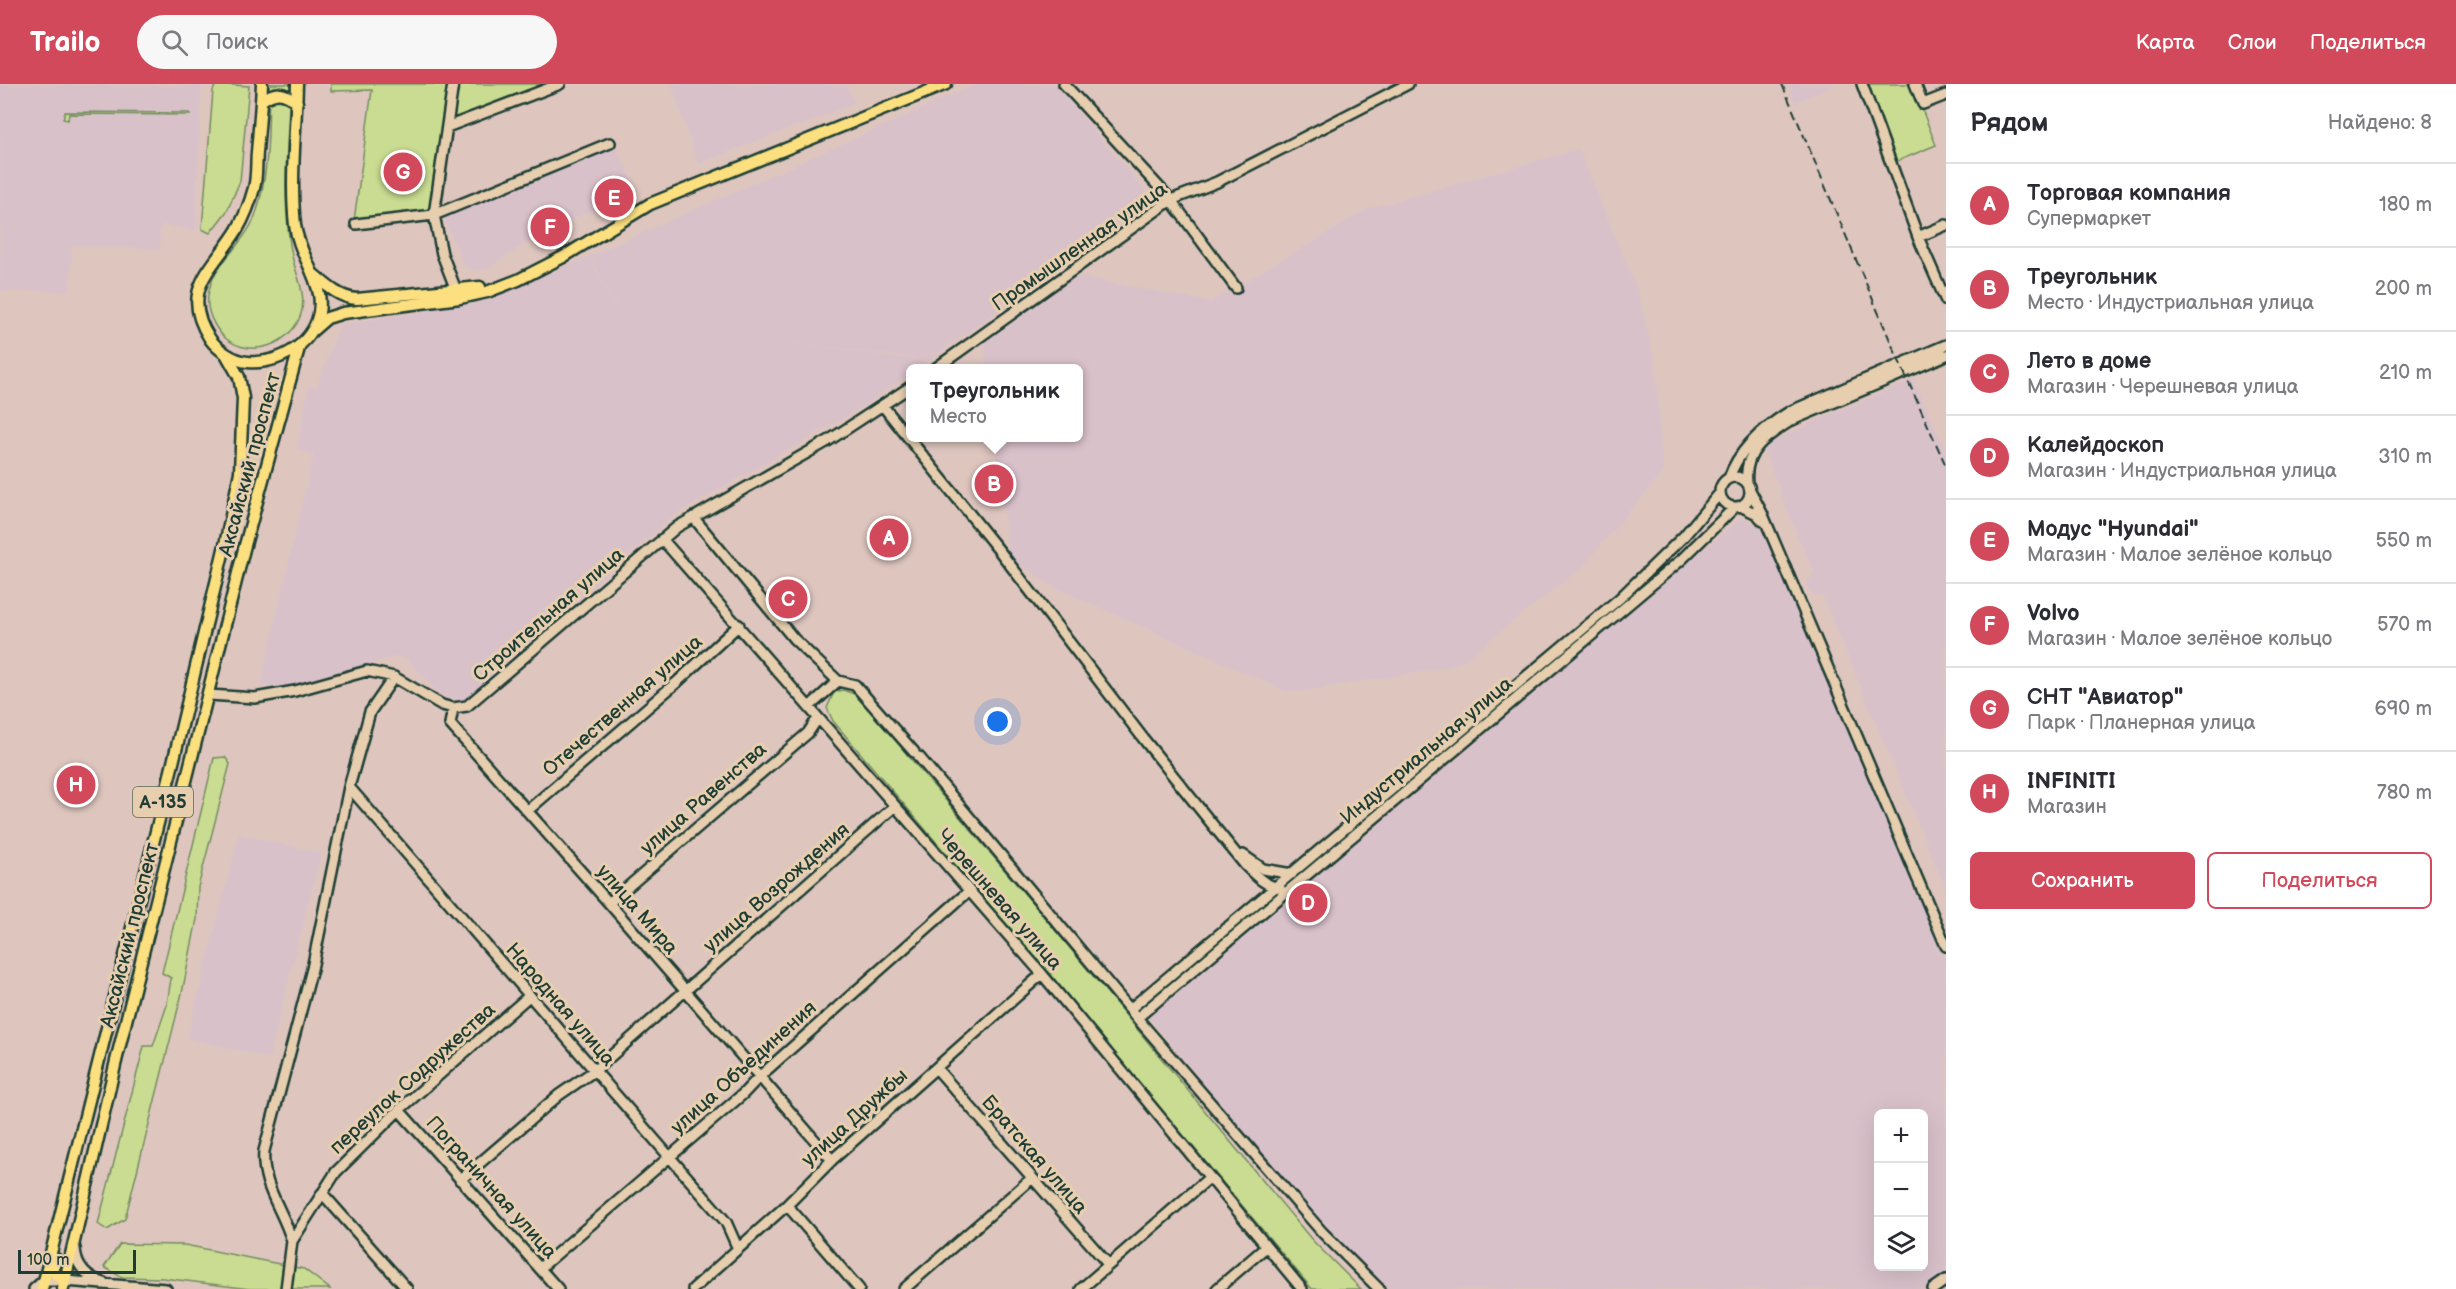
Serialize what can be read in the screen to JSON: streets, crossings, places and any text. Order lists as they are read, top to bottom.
{
  "streets": {
    "main road": ["Аксайский проспект", "А-135"],
    "street": [
      "Промышленная улица",
      "Строительная улица",
      "Отечественная улица",
      "Индустриальная улица",
      "улица Равенства",
      "улица Возрождения",
      "Черешневая улица",
      "улица Мира",
      "Народная улица",
      "улица Объединения",
      "переулок Содружества",
      "улица Дружбы",
      "Братская улица",
      "Пограничная улица"
    ]
  },
  "crossings": [
    ["Строительная улица", "Черешневая улица"],
    ["Строительная улица", "улица Мира"],
    ["Отечественная улица", "Черешневая улица"],
    ["Отечественная улица", "улица Мира"],
    ["улица Равенства", "Черешневая улица"],
    ["улица Равенства", "улица Мира"],
    ["улица Возрождения", "Черешневая улица"],
    ["улица Возрождения", "улица Мира"],
    ["улица Возрождения", "Народная улица"],
    ["улица Возрождения", "Пограничная улица"],
    ["Черешневая улица", "улица Объединения"],
    ["Черешневая улица", "улица Дружбы"],
    ["улица Мира", "улица Объединения"],
    ["улица Мира", "улица Дружбы"],
    ["Народная улица", "улица Объединения"],
    ["Народная улица", "переулок Содружества"],
    ["Народная улица", "улица Дружбы"],
    ["улица Объединения", "Пограничная улица"],
    ["переулок Содружества", "Пограничная улица"],
    ["улица Дружбы", "Братская улица"]
  ],
  "scale_bar": "100 m",
  "page": {
    "header": "Trailo",
    "search": "Поиск",
    "nav": ["Карта", "Слои", "Поделиться"],
    "heading": ["Рядом", "Найдено: 8"],
    "pins": [
      "G",
      "E",
      "F",
      "B",
      "A",
      "C",
      "H",
      "D"
    ],
    "list": [
      {
        "mark": "A",
        "name": "Торговая компания",
        "note": "Супермаркет",
        "value": "180 m"
      },
      {
        "mark": "B",
        "name": "Треугольник",
        "note": "Место · Индустриальная улица",
        "value": "200 m"
      },
      {
        "mark": "C",
        "name": "Лето в доме",
        "note": "Магазин · Черешневая улица",
        "value": "210 m"
      },
      {
        "mark": "D",
        "name": "Калейдоскоп",
        "note": "Магазин · Индустриальная улица",
        "value": "310 m"
      },
      {
        "mark": "E",
        "name": "Модус \"Hyundai\"",
        "note": "Магазин · Малое зелёное кольцо",
        "value": "550 m"
      },
      {
        "mark": "F",
        "name": "Volvo",
        "note": "Магазин · Малое зелёное кольцо",
        "value": "570 m"
      },
      {
        "mark": "G",
        "name": "СНТ \"Авиатор\"",
        "note": "Парк · Планерная улица",
        "value": "690 m"
      },
      {
        "mark": "H",
        "name": "INFINITI",
        "note": "Магазин",
        "value": "780 m"
      }
    ],
    "popup": ["Треугольник", "Место"],
    "buttons": ["Сохранить", "Поделиться"],
    "map_buttons": ["+", "−"],
    "scale": "100 m"
  }
}
